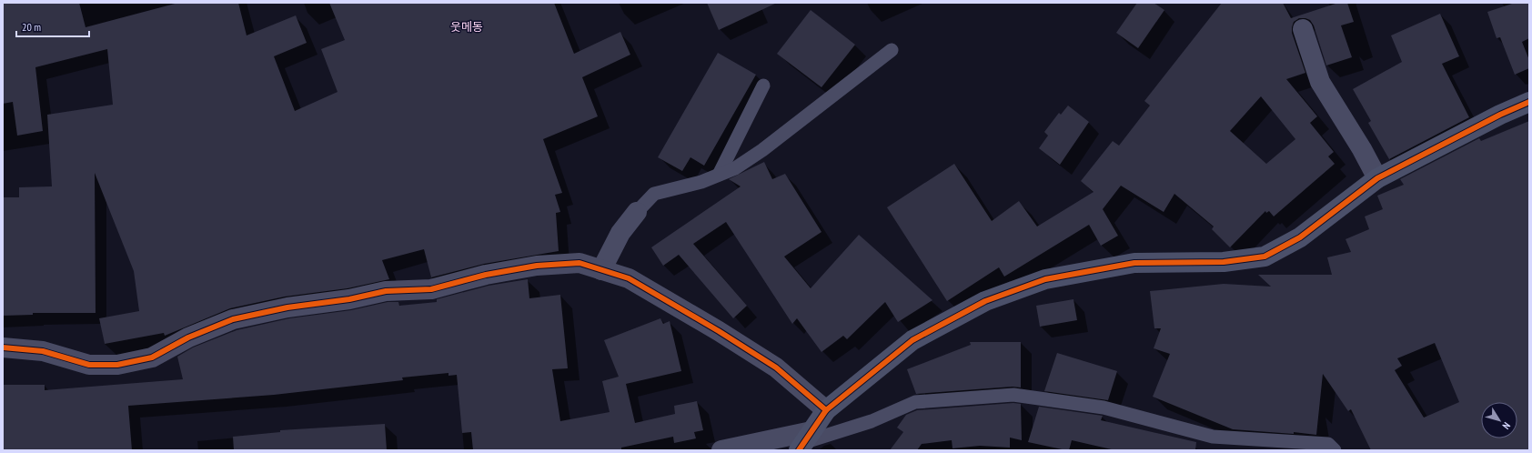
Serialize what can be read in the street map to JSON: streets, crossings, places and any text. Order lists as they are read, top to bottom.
{
  "districts": ["웃메동"],
  "scale_bar": "20 m",
  "north": "bottom right"
}
